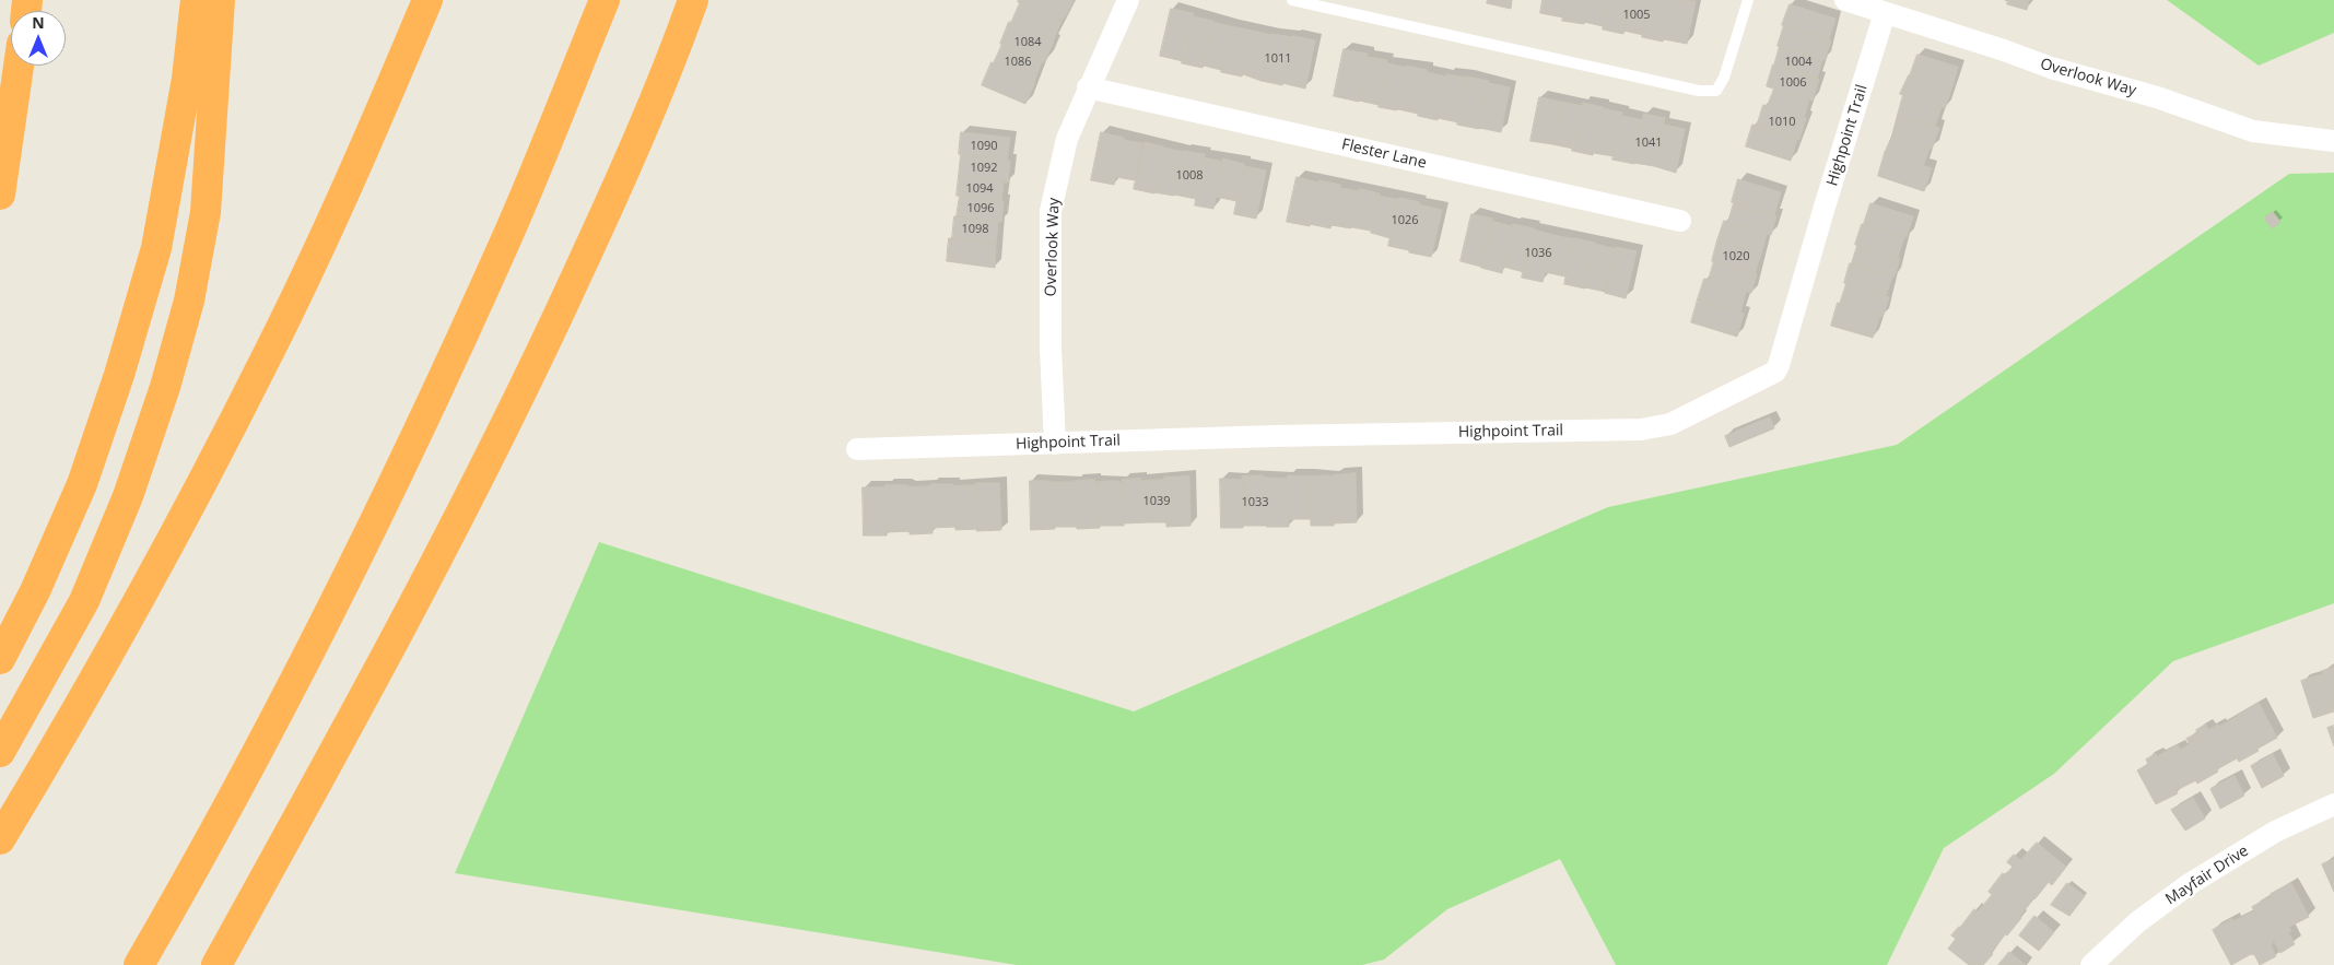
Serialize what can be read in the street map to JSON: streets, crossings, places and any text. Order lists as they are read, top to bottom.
{
  "streets": {
    "street": [
      "Overlook Way",
      "Highpoint Trail",
      "Flester Lane",
      "Mayfair Drive"
    ]
  },
  "crossings": [
    ["Overlook Way", "Highpoint Trail"],
    ["Overlook Way", "Flester Lane"]
  ],
  "house_numbers": [
    "1005",
    "1084",
    "1011",
    "1086",
    "1004",
    "1006",
    "1010",
    "1041",
    "1090",
    "1092",
    "1008",
    "1094",
    "1096",
    "1026",
    "1098",
    "1036",
    "1020",
    "1039",
    "1033"
  ],
  "north": "top"
}
